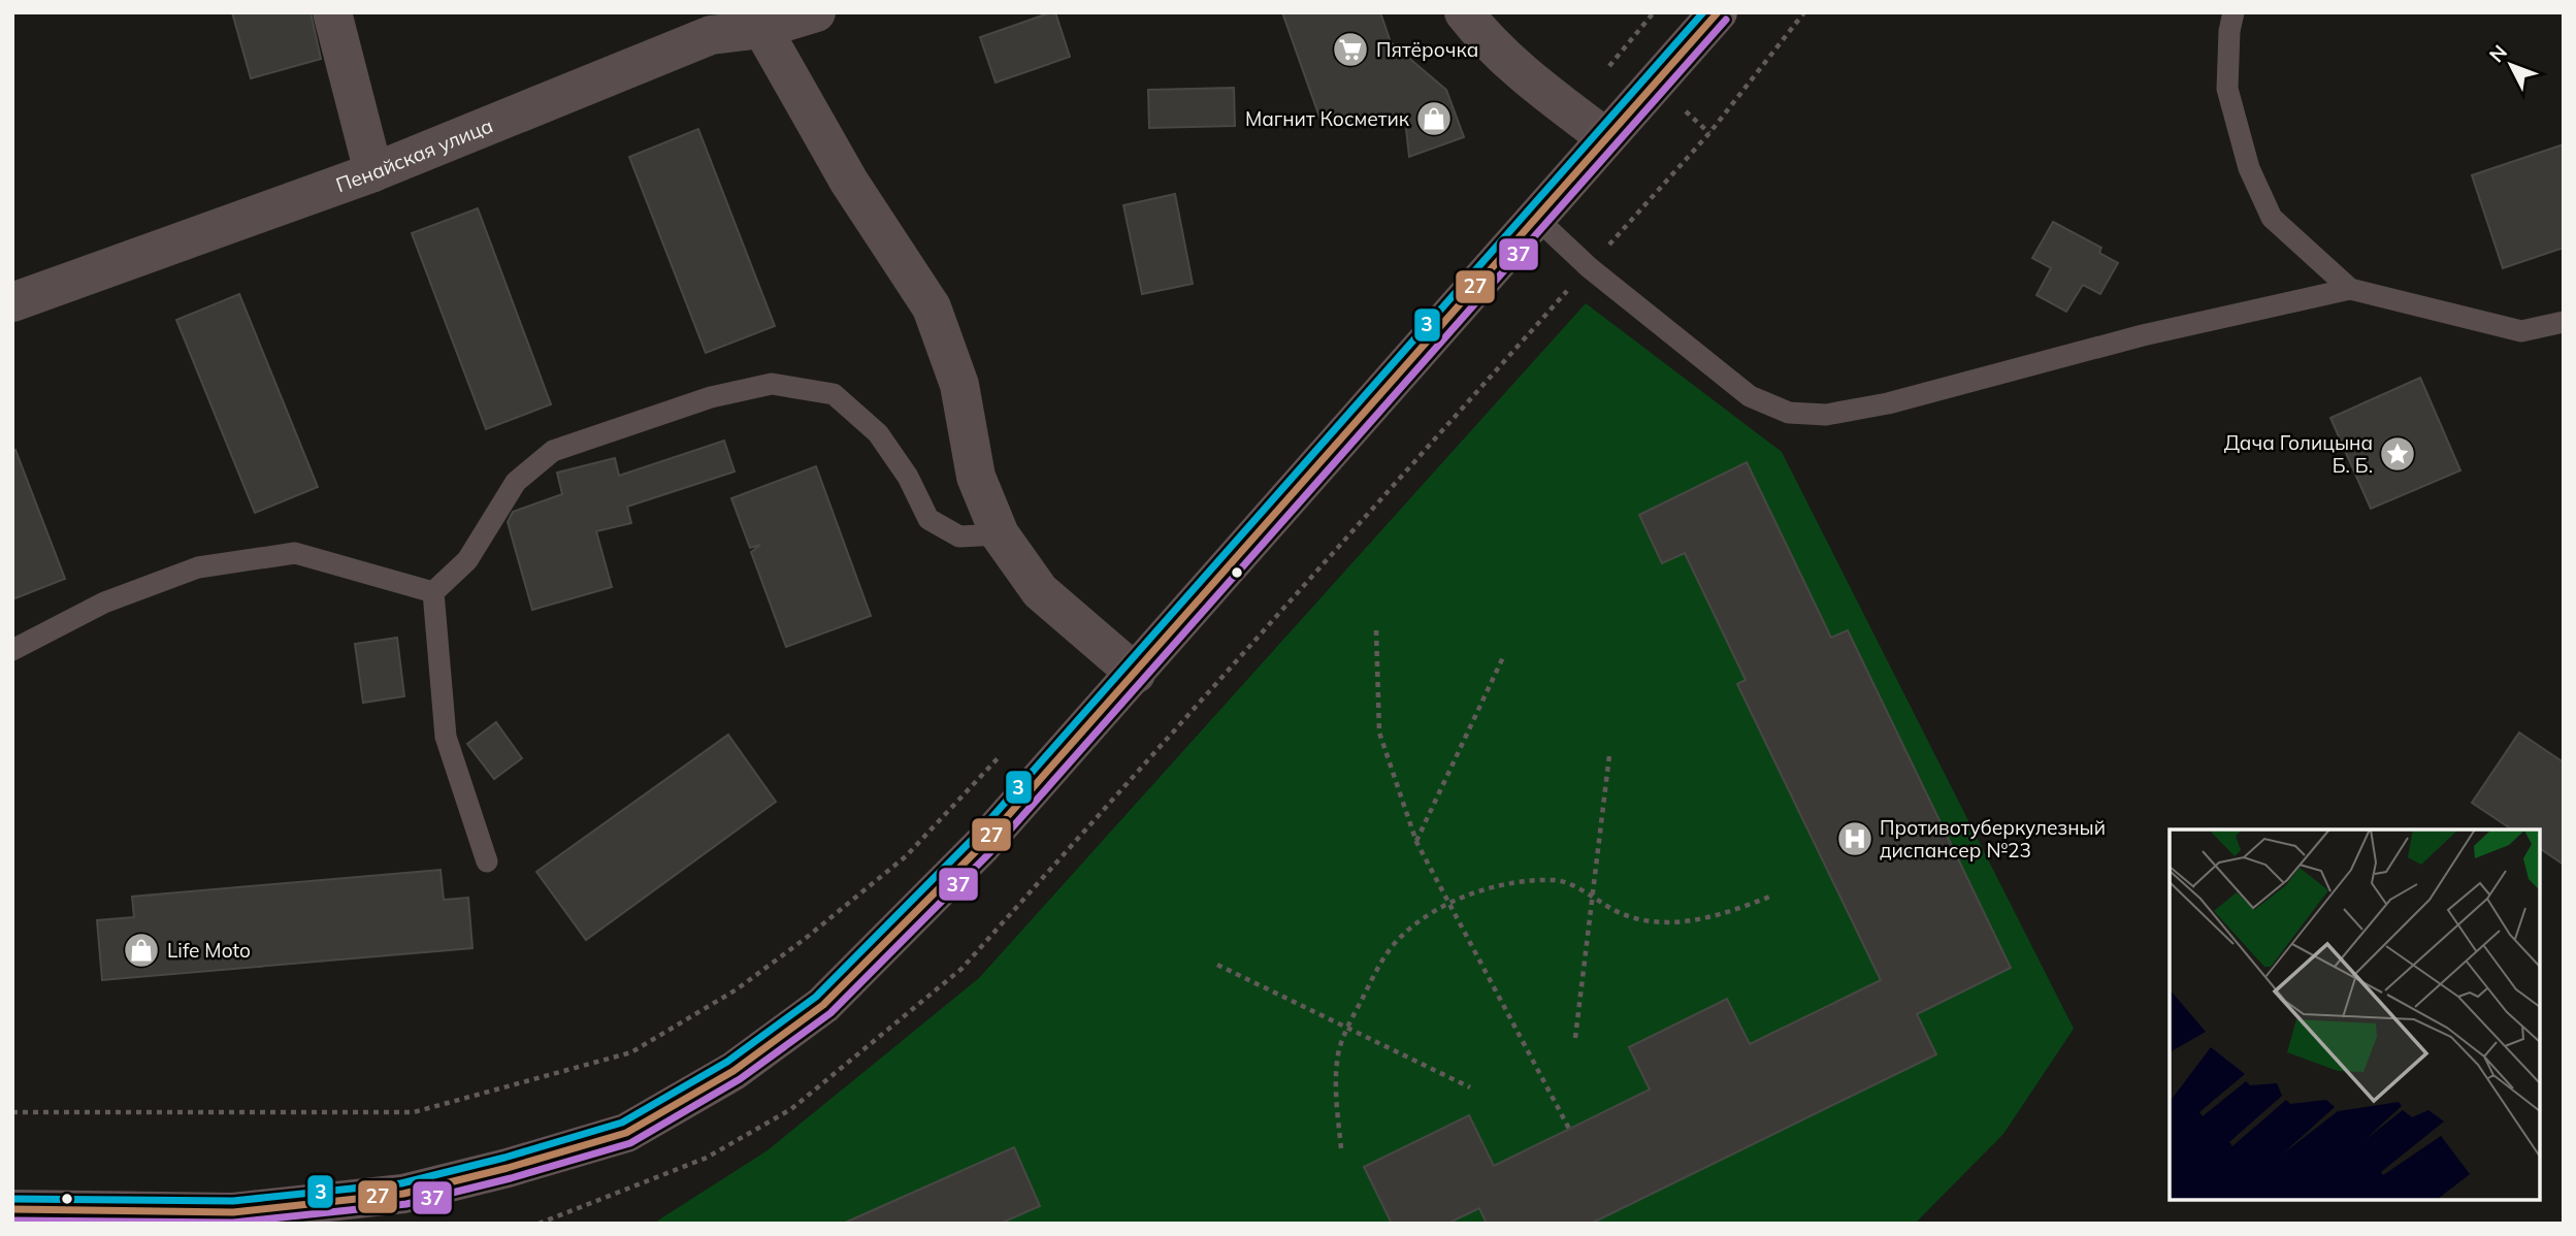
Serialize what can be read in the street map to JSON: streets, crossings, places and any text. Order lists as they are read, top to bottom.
{
  "streets": {
    "street": ["Пенайская улица"]
  },
  "places": {
    "supermarket": ["Пятёрочка"],
    "shop": ["Магнит Косметик", "Life Moto"],
    "place": ["Дача Голицына Б. Б."],
    "hospital": ["Противотуберкулезный диспансер №23"]
  },
  "lines": ["transit line 27", "transit line 3", "transit line 37"],
  "north": "top left"
}
